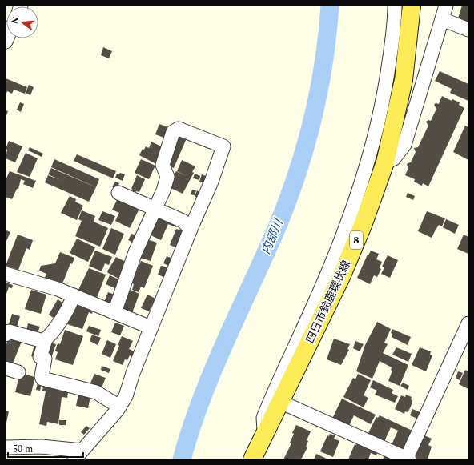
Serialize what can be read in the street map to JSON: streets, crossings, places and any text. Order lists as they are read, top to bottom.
{
  "streets": {
    "main road": ["8", "四日市鈴鹿環状線"]
  },
  "water": ["内部川"],
  "scale_bar": "50 m",
  "north": "left"
}
